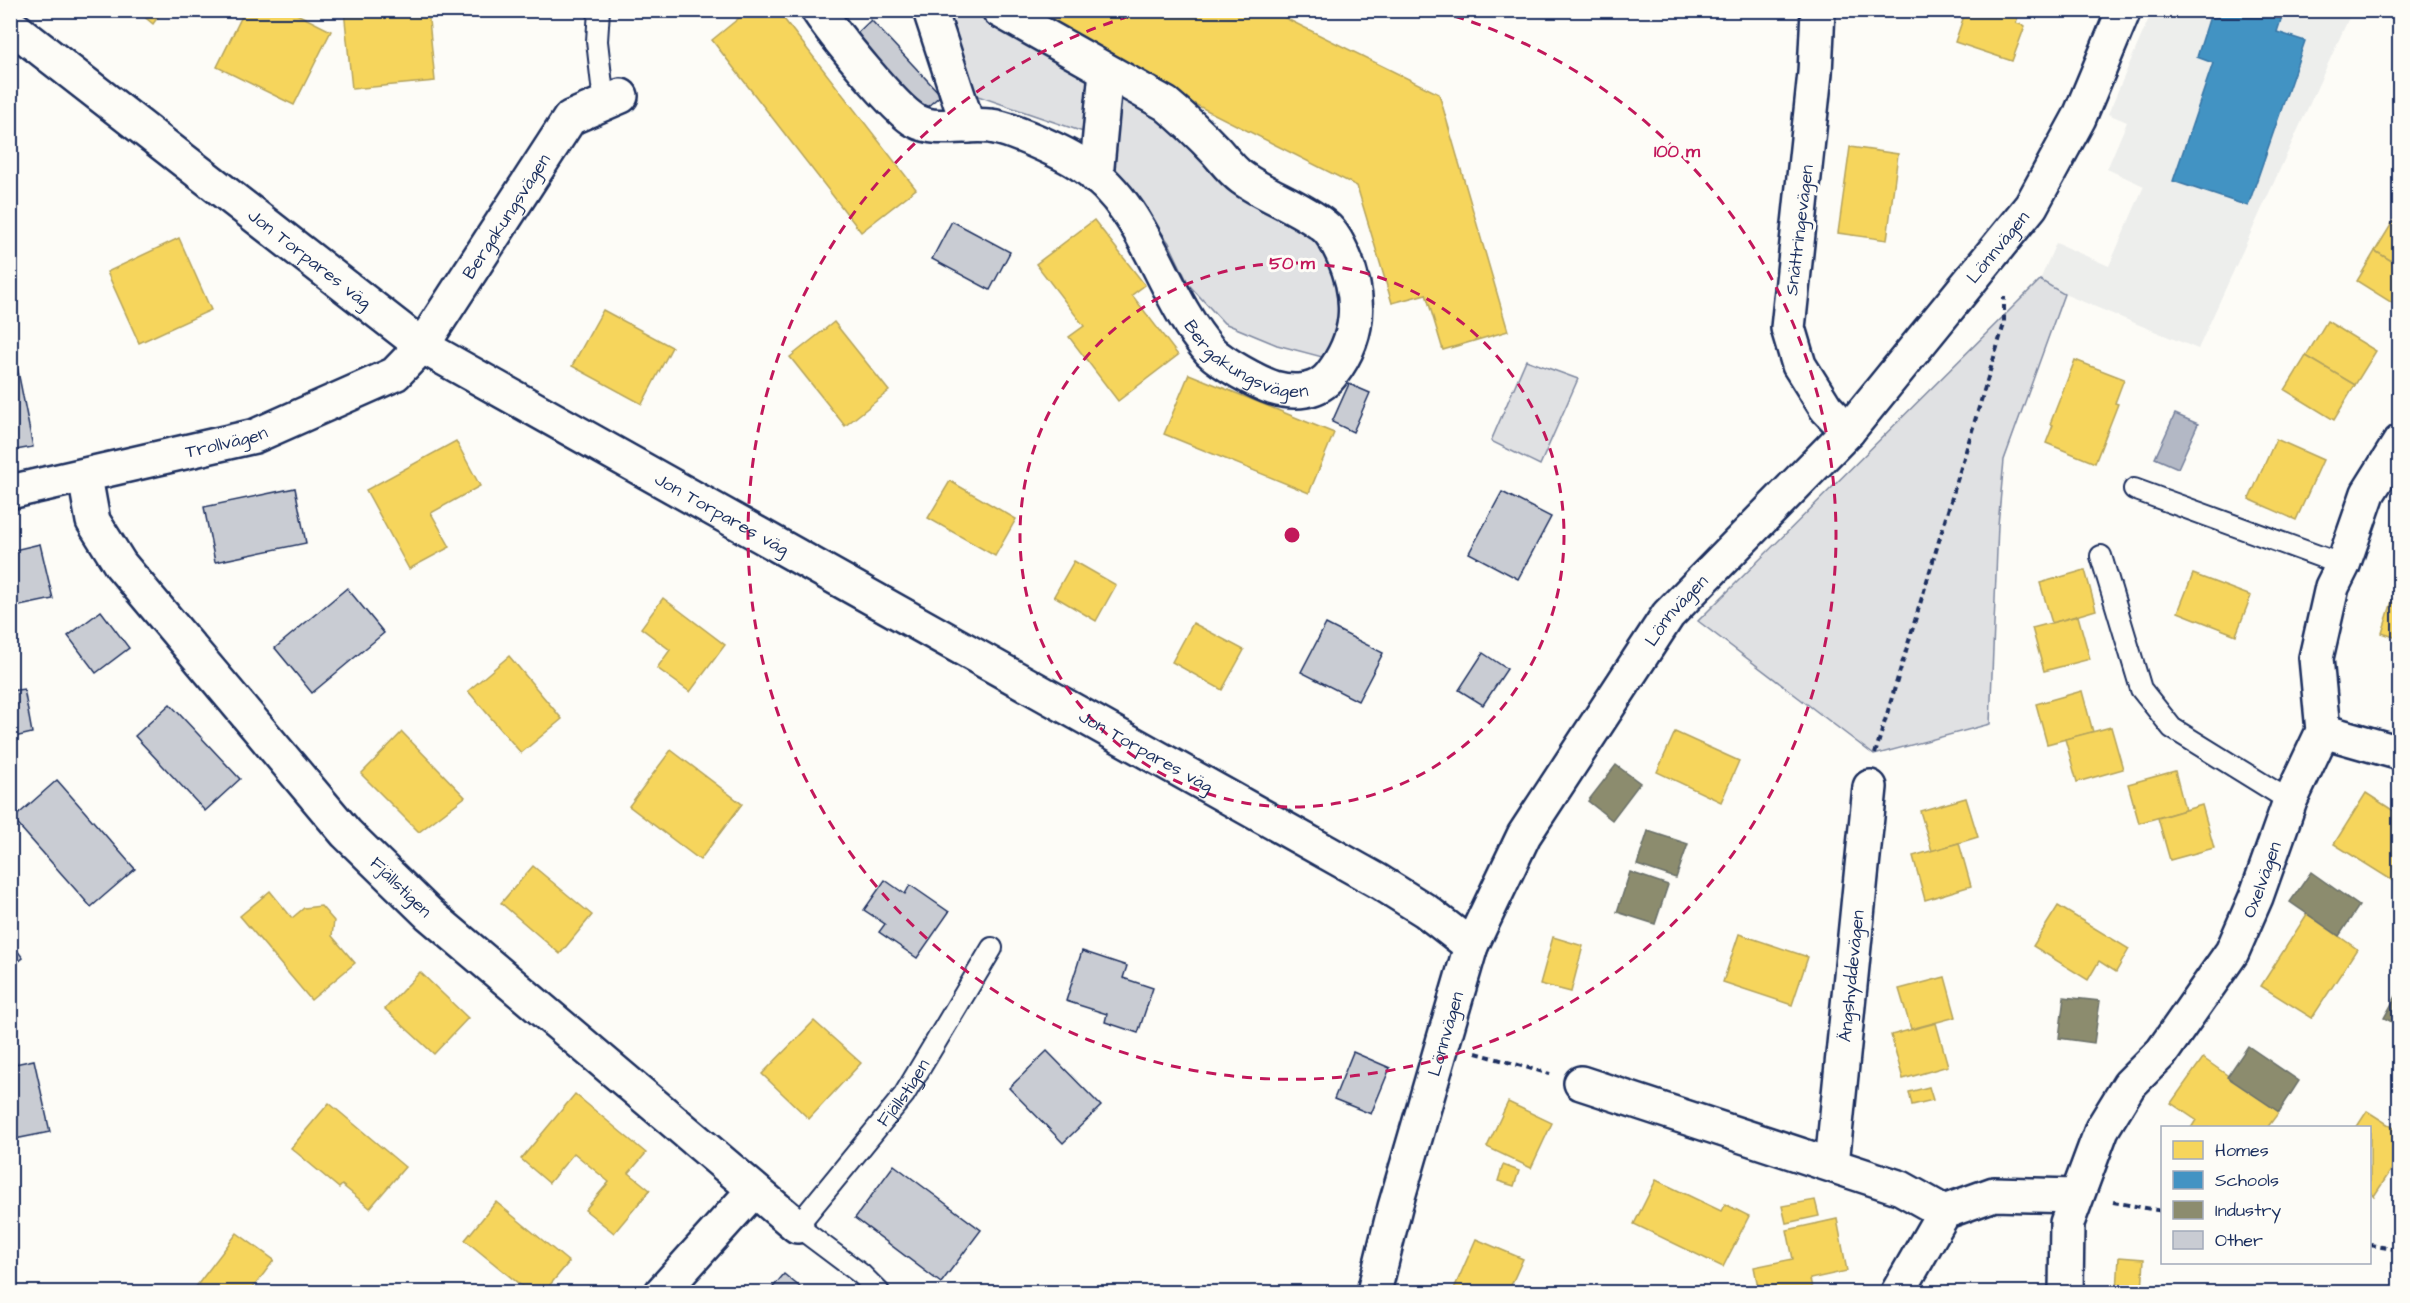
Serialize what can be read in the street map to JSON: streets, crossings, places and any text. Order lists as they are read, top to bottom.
{
  "streets": {
    "street": [
      "Bergakungsvägen",
      "Snättringevägen",
      "Lönnvägen",
      "Jon Torpares väg",
      "Trollvägen",
      "Oxelvägen",
      "Fjällstigen",
      "Ängshyddevägen"
    ]
  },
  "crossings": [
    ["Bergakungsvägen", "Jon Torpares väg"],
    ["Bergakungsvägen", "Trollvägen"],
    ["Snättringevägen", "Lönnvägen"],
    ["Lönnvägen", "Jon Torpares väg"],
    ["Jon Torpares väg", "Trollvägen"],
    ["Trollvägen", "Fjällstigen"]
  ],
  "legend": [
    "Homes",
    "Schools",
    "Industry",
    "Other"
  ],
  "rings": ["100 m", "50 m"]
}
